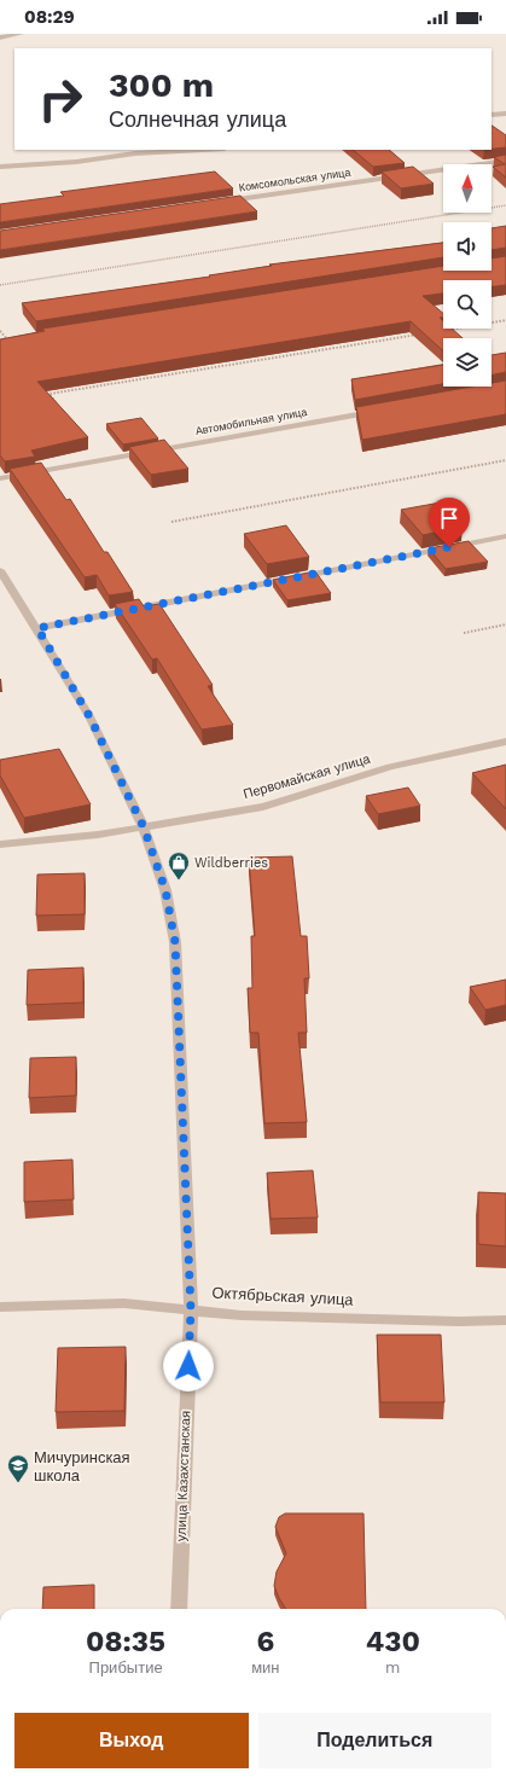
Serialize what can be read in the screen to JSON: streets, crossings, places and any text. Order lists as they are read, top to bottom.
{
  "streets": {
    "street": [
      "Комсомольская улица",
      "Автомобильная улица",
      "Первомайская улица",
      "Октябрьская улица",
      "улица Казахстанская"
    ]
  },
  "crossings": [
    ["Первомайская улица", "улица Казахстанская"],
    ["Октябрьская улица", "улица Казахстанская"]
  ],
  "places": {
    "shop": ["Wildberries"],
    "school or university": ["Мичуринская школа"]
  },
  "north": "top",
  "page": {
    "status": "08:29",
    "turn": ["300 m", "Солнечная улица"],
    "eta": [
      "08:35",
      "Прибытие",
      "6",
      "мин",
      "430",
      "m"
    ],
    "buttons": ["Выход", "Поделиться"]
  }
}
